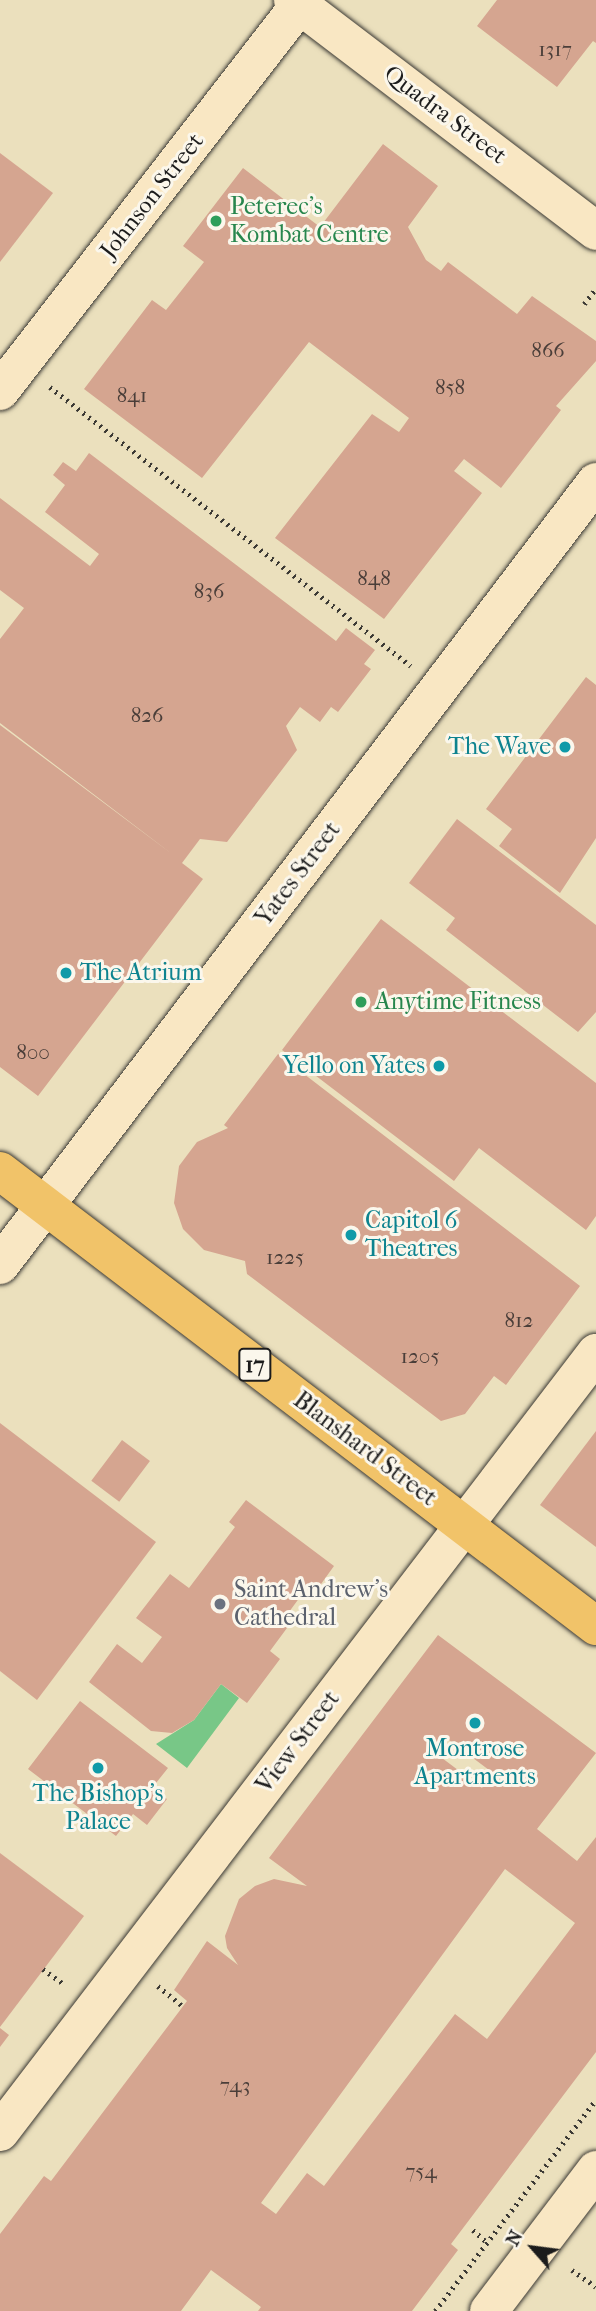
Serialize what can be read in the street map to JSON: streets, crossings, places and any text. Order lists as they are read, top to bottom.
{
  "streets": {
    "main road": [
      "Quadra Street",
      "Johnson Street",
      "Yates Street",
      "17",
      "Blanshard Street",
      "View Street"
    ]
  },
  "crossings": [
    ["Quadra Street", "Johnson Street"],
    ["Yates Street", "Blanshard Street"],
    ["Blanshard Street", "View Street"]
  ],
  "places": [
    "Peterec's Kombat Centre",
    "The Wave",
    "The Atrium",
    "Anytime Fitness",
    "Yello on Yates",
    "Capitol 6 Theatres",
    "Saint Andrew's Cathedral",
    "Montrose Apartments",
    "The Bishop's Palace"
  ],
  "house_numbers": [
    "1317",
    "866",
    "858",
    "841",
    "848",
    "836",
    "826",
    "800",
    "1225",
    "812",
    "1205",
    "743",
    "754"
  ],
  "north": "top left"
}
